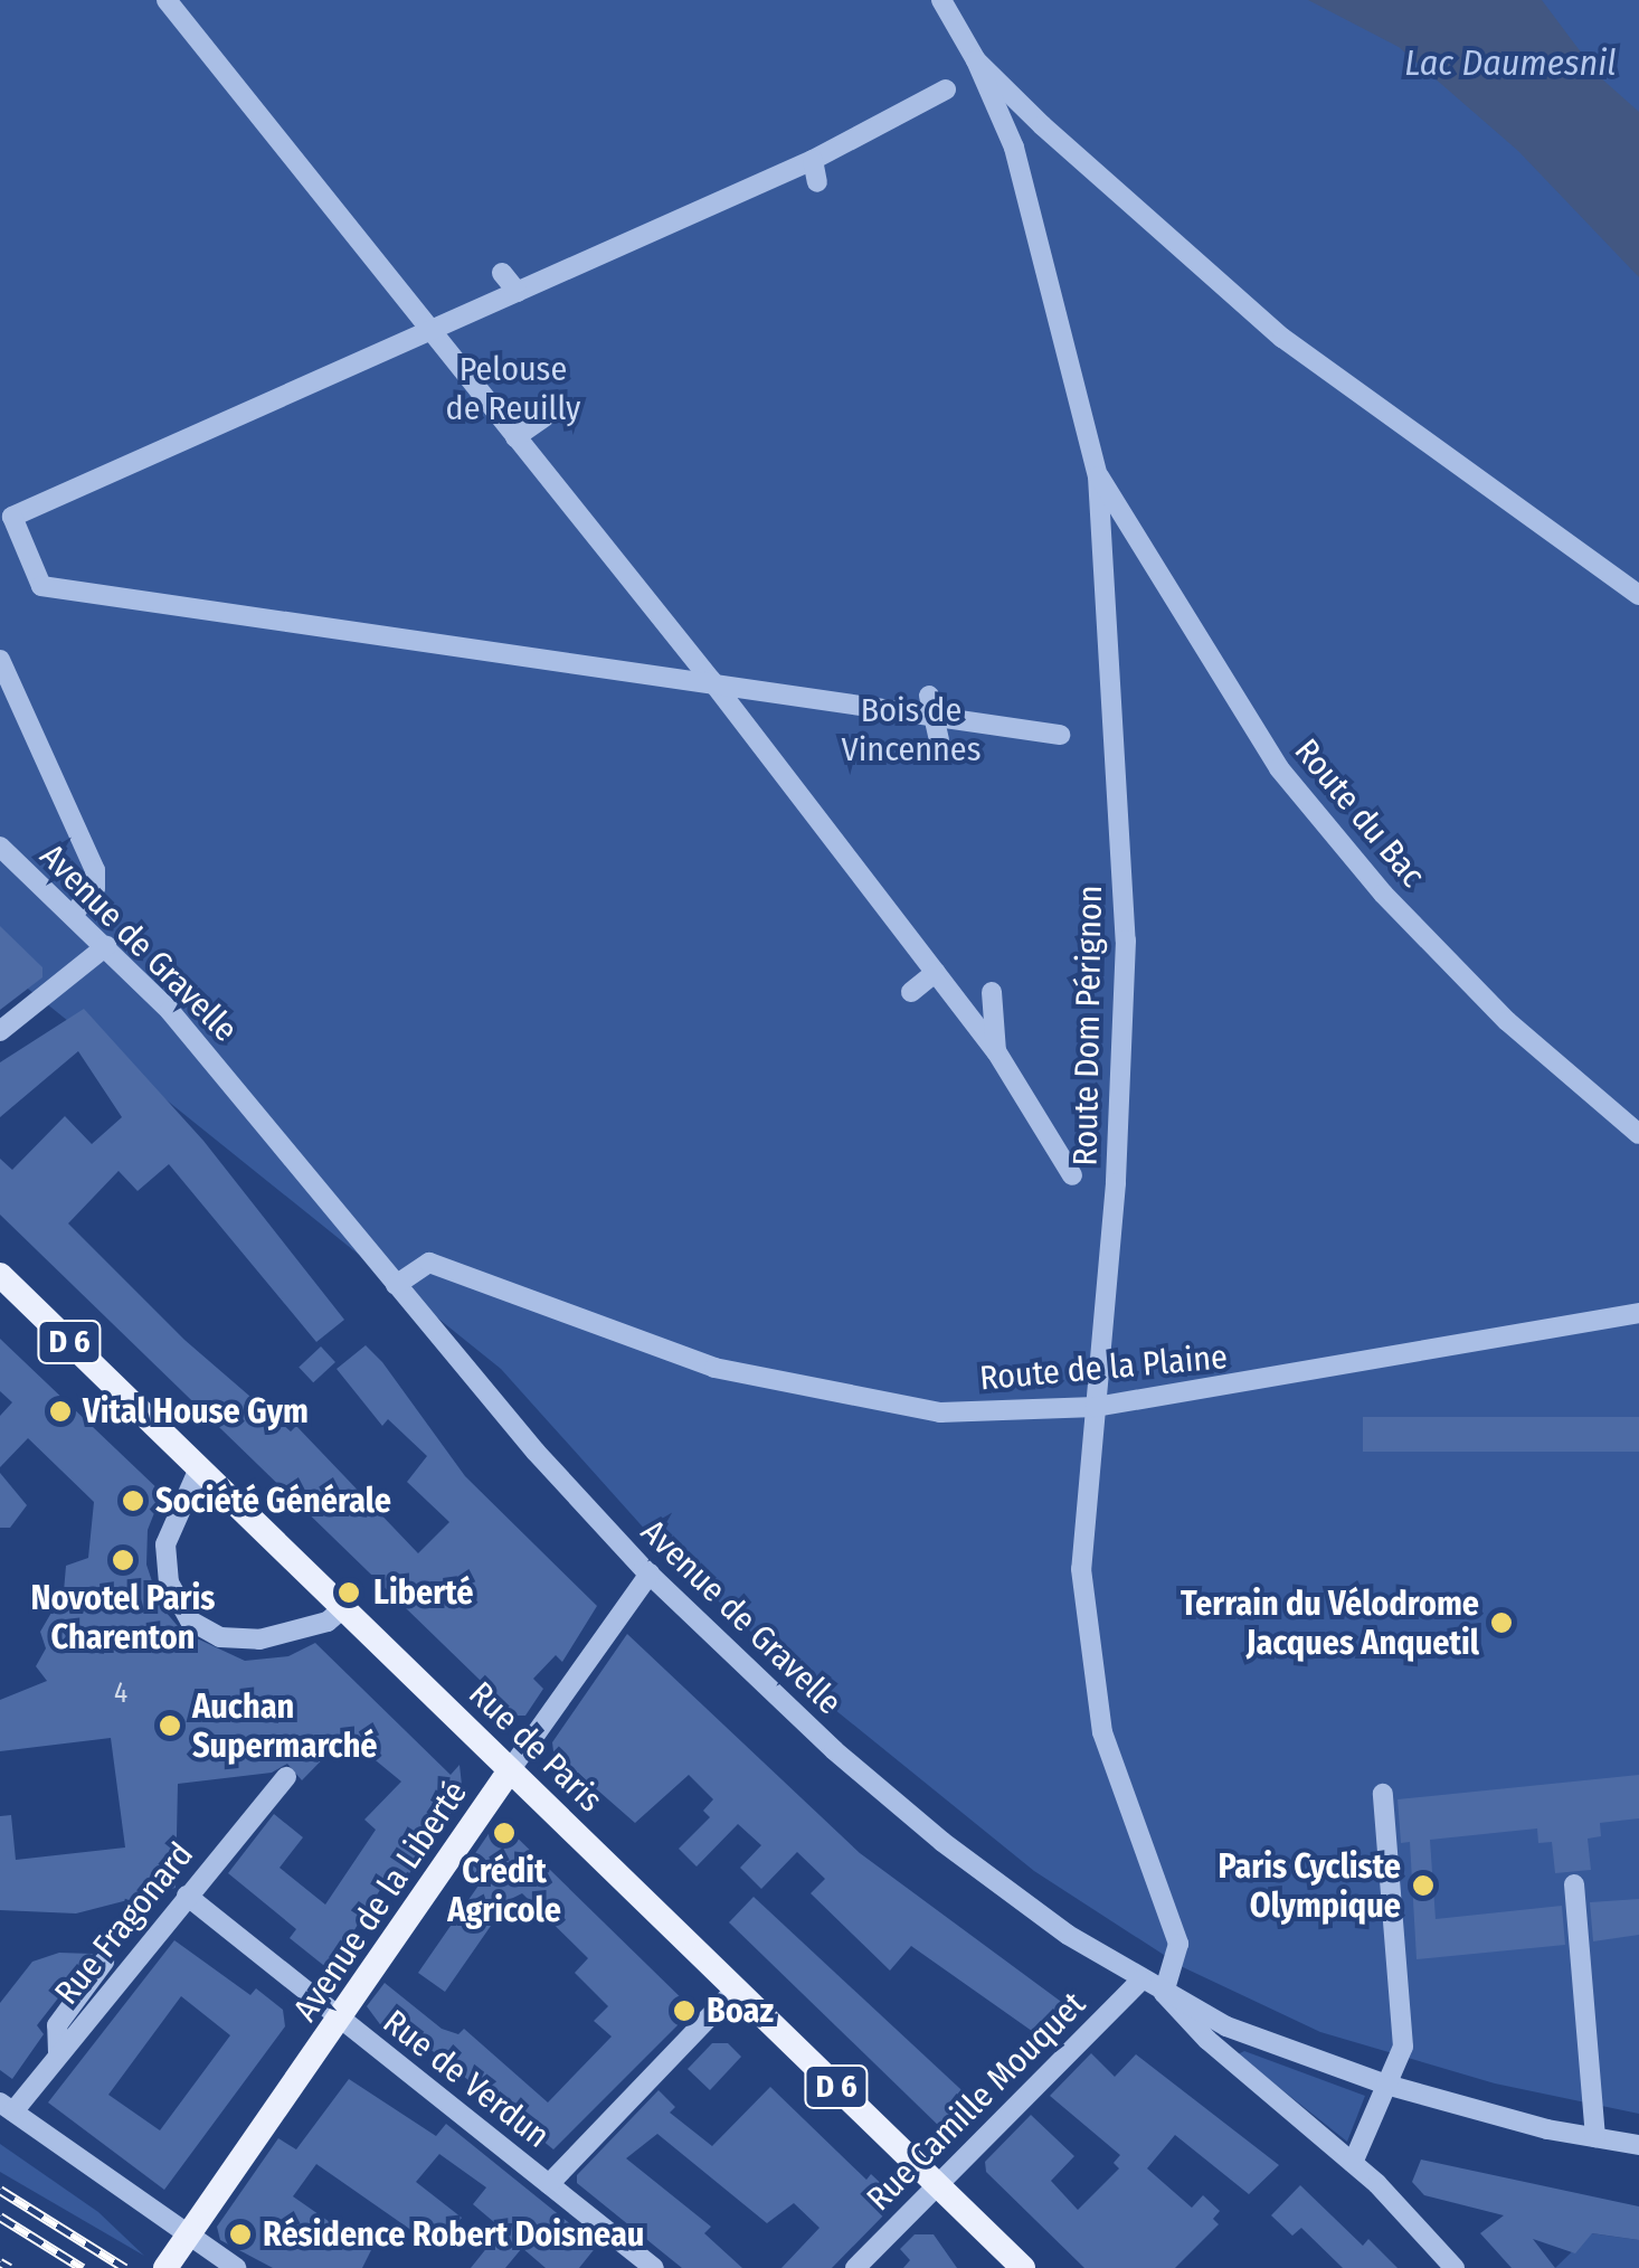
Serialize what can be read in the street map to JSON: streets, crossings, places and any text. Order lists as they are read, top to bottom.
{
  "streets": {
    "main road": ["D 6", "Rue de Paris", "Avenue de la Liberté"],
    "street": [
      "Route du Bac",
      "Avenue de Gravelle",
      "Route Dom Pérignon",
      "Route de la Plaine",
      "Rue Fragonard",
      "Rue de Verdun",
      "Rue Camille Mouquet"
    ]
  },
  "crossings": [
    ["Route du Bac", "Route Dom Pérignon"],
    ["Avenue de Gravelle", "Route Dom Pérignon"],
    ["Avenue de Gravelle", "Route de la Plaine"],
    ["Avenue de Gravelle", "Avenue de la Liberté"],
    ["Avenue de Gravelle", "Rue Camille Mouquet"],
    ["Route Dom Pérignon", "Route de la Plaine"],
    ["Rue de Paris", "Avenue de la Liberté"],
    ["Rue de Paris", "Rue Camille Mouquet"],
    ["Avenue de la Liberté", "Rue de Verdun"],
    ["Rue Fragonard", "Rue de Verdun"]
  ],
  "water": ["Lac Daumesnil"],
  "parks": ["Pelouse de Reuilly", "Bois de Vincennes"],
  "places": [
    "Vital House Gym",
    "Société Générale",
    "Novotel Paris Charenton",
    "Liberté",
    "Terrain du Vélodrome Jacques Anquetil",
    "Auchan Supermarché",
    "Crédit Agricole",
    "Paris Cycliste Olympique",
    "Boaz",
    "Résidence Robert Doisneau"
  ],
  "house_numbers": ["4"]
}
